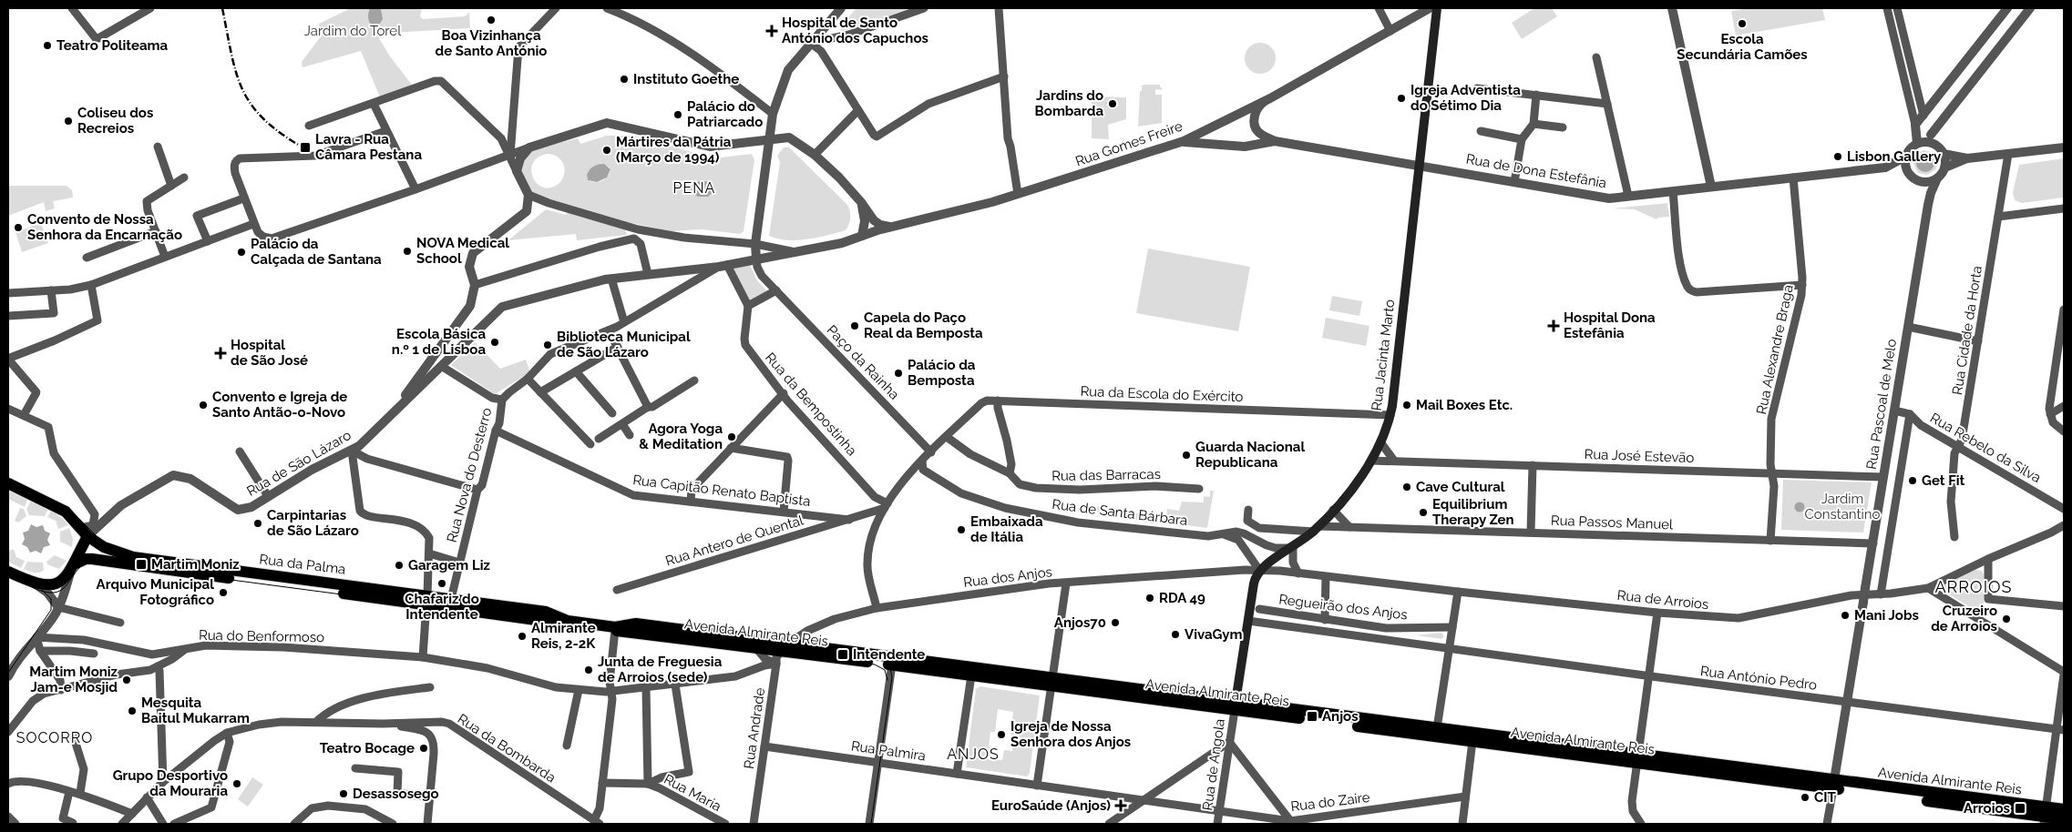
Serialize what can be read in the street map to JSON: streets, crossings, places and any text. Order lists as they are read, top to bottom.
{
  "streets": {
    "main road": ["Rua Jacinta Marto", "Rua da Palma", "Avenida Almirante Reis"],
    "street": [
      "Rua Gomes Freire",
      "Rua de Dona Estefânia",
      "Rua Cidade da Horta",
      "Rua Alexandre Braga",
      "Paço da Rainha",
      "Rua da Escola do Exército",
      "Rua da Bempostinha",
      "Rua Pascoal de Melo",
      "Rua Rebelo da Silva",
      "Rua José Estevão",
      "Rua de São Lázaro",
      "Rua Nova do Desterro",
      "Rua das Barracas",
      "Rua Capitão Renato Baptista",
      "Rua de Santa Bárbara",
      "Rua Passos Manuel",
      "Rua Antero de Quental",
      "Rua dos Anjos",
      "Rua de Arroios",
      "Regueirão dos Anjos",
      "Rua do Benformoso",
      "Rua António Pedro",
      "Rua Andrade",
      "Rua da Bombarda",
      "Rua Palmira",
      "Rua de Angola",
      "Rua Maria",
      "Rua do Zaire"
    ]
  },
  "crossings": [
    ["Rua Gomes Freire", "Rua de Dona Estefânia"],
    ["Rua Gomes Freire", "Paço da Rainha"],
    ["Rua Gomes Freire", "Rua de São Lázaro"],
    ["Rua de Dona Estefânia", "Rua Alexandre Braga"],
    ["Rua de Dona Estefânia", "Rua Jacinta Marto"],
    ["Rua de Dona Estefânia", "Rua Pascoal de Melo"],
    ["Rua Cidade da Horta", "Rua Rebelo da Silva"],
    ["Rua Alexandre Braga", "Rua José Estevão"],
    ["Rua Alexandre Braga", "Rua Passos Manuel"],
    ["Rua Jacinta Marto", "Rua da Escola do Exército"],
    ["Rua Jacinta Marto", "Rua José Estevão"],
    ["Rua Jacinta Marto", "Rua de Santa Bárbara"],
    ["Rua Jacinta Marto", "Rua Passos Manuel"],
    ["Rua Jacinta Marto", "Rua dos Anjos"],
    ["Rua da Escola do Exército", "Rua das Barracas"],
    ["Rua da Bempostinha", "Rua Antero de Quental"],
    ["Rua Pascoal de Melo", "Rua Rebelo da Silva"],
    ["Rua Pascoal de Melo", "Rua José Estevão"],
    ["Rua Pascoal de Melo", "Rua Passos Manuel"],
    ["Rua Pascoal de Melo", "Avenida Almirante Reis"],
    ["Rua Pascoal de Melo", "Rua António Pedro"],
    ["Rua de São Lázaro", "Rua Nova do Desterro"],
    ["Rua de São Lázaro", "Rua da Palma"],
    ["Rua Nova do Desterro", "Rua Capitão Renato Baptista"],
    ["Rua Nova do Desterro", "Rua da Palma"],
    ["Rua Nova do Desterro", "Avenida Almirante Reis"],
    ["Rua Capitão Renato Baptista", "Rua Antero de Quental"],
    ["Rua da Palma", "Avenida Almirante Reis"],
    ["Rua dos Anjos", "Rua de Arroios"],
    ["Rua dos Anjos", "Avenida Almirante Reis"],
    ["Avenida Almirante Reis", "Rua de Angola"],
    ["Rua Andrade", "Rua Palmira"],
    ["Rua Palmira", "Rua do Zaire"],
    ["Rua de Angola", "Rua do Zaire"]
  ],
  "districts": [
    "PENA",
    "ARROIOS",
    "SOCORRO",
    "ANJOS"
  ],
  "parks": ["Jardim do Torel", "Jardim Constantino"],
  "places": {
    "other": [
      "Boa Vizinhança de Santo António",
      "Escola Secundária Camões",
      "Teatro Politeama",
      "Instituto Goethe",
      "Igreja Adventista do Sétimo Dia",
      "Jardins do Bombarda",
      "Palácio do Patriarcado",
      "Coliseu dos Recreios",
      "Mártires da Pátria (Março de 1994)",
      "Lisbon Gallery",
      "Convento de Nossa Senhora da Encarnação",
      "NOVA Medical School",
      "Palácio da Calçada de Santana",
      "Capela do Paço Real da Bemposta",
      "Escola Básica n.º 1 de Lisboa",
      "Biblioteca Municipal de São Lázaro",
      "Palácio da Bemposta",
      "Convento e Igreja de Santo Antão-o-Novo",
      "Mail Boxes Etc.",
      "Agora Yoga & Meditation",
      "Guarda Nacional Republicana",
      "Get Fit",
      "Cave Cultural",
      "Equilibrium Therapy Zen",
      "Carpintarias de São Lázaro",
      "Embaixada de Itália",
      "Garagem Liz",
      "Chafariz do Intendente",
      "Arquivo Municipal Fotográfico",
      "RDA 49",
      "Mani Jobs",
      "Cruzeiro de Arroios",
      "Anjos70",
      "VivaGym",
      "Almirante Reis, 2-2K",
      "Junta de Freguesia de Arroios (sede)",
      "Martim Moniz Jam-e Mosjid",
      "Mesquita Baitul Mukarram",
      "Igreja de Nossa Senhora dos Anjos",
      "Teatro Bocage",
      "Grupo Desportivo da Mouraria",
      "Desassosego",
      "CIT"
    ],
    "health": [
      "Hospital de Santo António dos Capuchos",
      "Hospital Dona Estefânia",
      "Hospital de São José",
      "EuroSaúde (Anjos)"
    ],
    "transit": [
      "Lavra - Rua Câmara Pestana",
      "Martim Moniz",
      "Intendente",
      "Anjos",
      "Arroios"
    ]
  }
}
